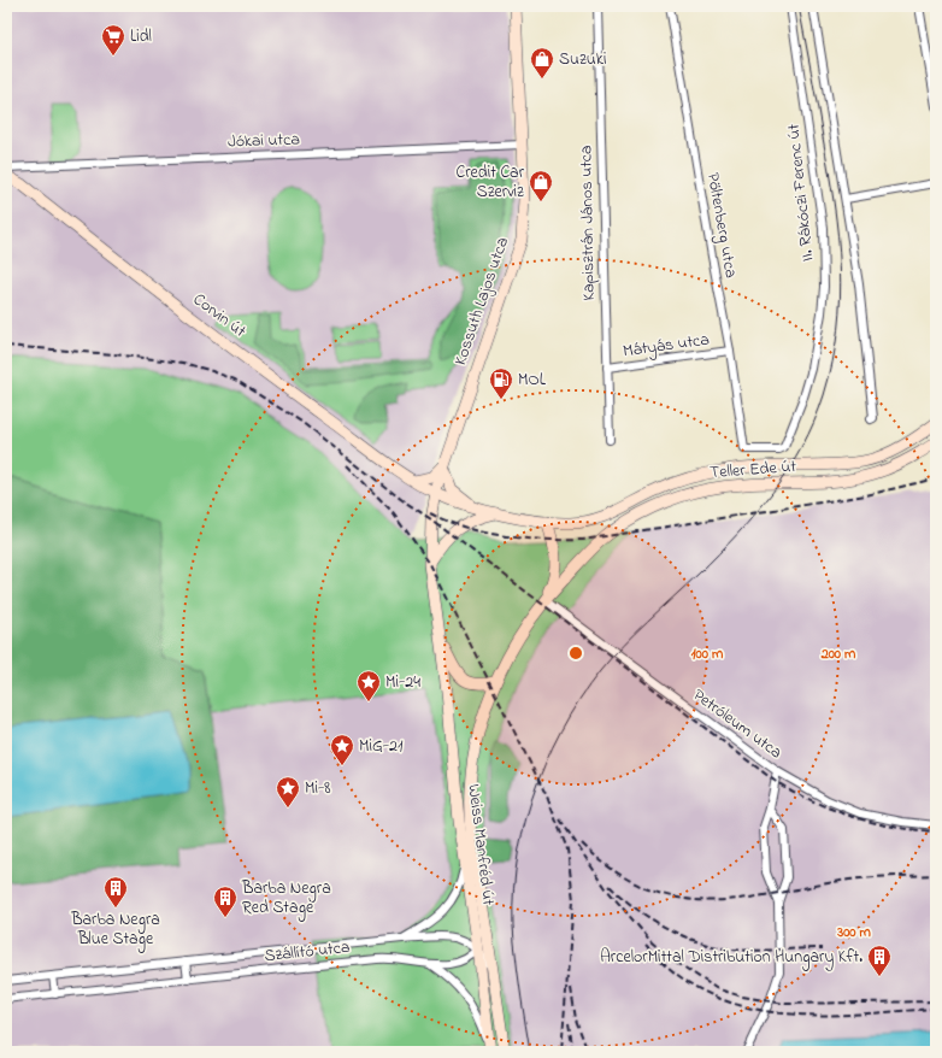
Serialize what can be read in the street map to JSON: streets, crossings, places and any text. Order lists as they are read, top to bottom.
{
  "streets": {
    "main road": [
      "Kossuth Lajos utca",
      "Corvin út",
      "Teller Ede út",
      "Weiss Manfréd út"
    ],
    "street": [
      "Jókai utca",
      "II. Rákóczi Ferenc út",
      "Kapisztrán János utca",
      "Pöltenberg utca",
      "Mátyás utca",
      "Petróleum utca",
      "Szállító utca"
    ]
  },
  "crossings": [
    ["Jókai utca", "Kossuth Lajos utca"],
    ["II. Rákóczi Ferenc út", "Pöltenberg utca"],
    ["Kapisztrán János utca", "Mátyás utca"],
    ["Pöltenberg utca", "Mátyás utca"],
    ["Kossuth Lajos utca", "Corvin út"],
    ["Kossuth Lajos utca", "Weiss Manfréd út"],
    ["Teller Ede út", "Petróleum utca"],
    ["Teller Ede út", "Weiss Manfréd út"],
    ["Petróleum utca", "Weiss Manfréd út"],
    ["Weiss Manfréd út", "Szállító utca"]
  ],
  "places": {
    "supermarket": ["Lidl"],
    "shop": ["Suzuki", "Credit Car Szerviz"],
    "fuel station": ["MOL"],
    "place": ["Mi-24", "MiG-21", "Mi-8"],
    "building": ["Barba Negra Blue Stage", "Barba Negra Red Stage", "ArcelorMittal Distribution Hungary Kft."]
  },
  "rings": ["100 m", "200 m", "300 m"]
}
